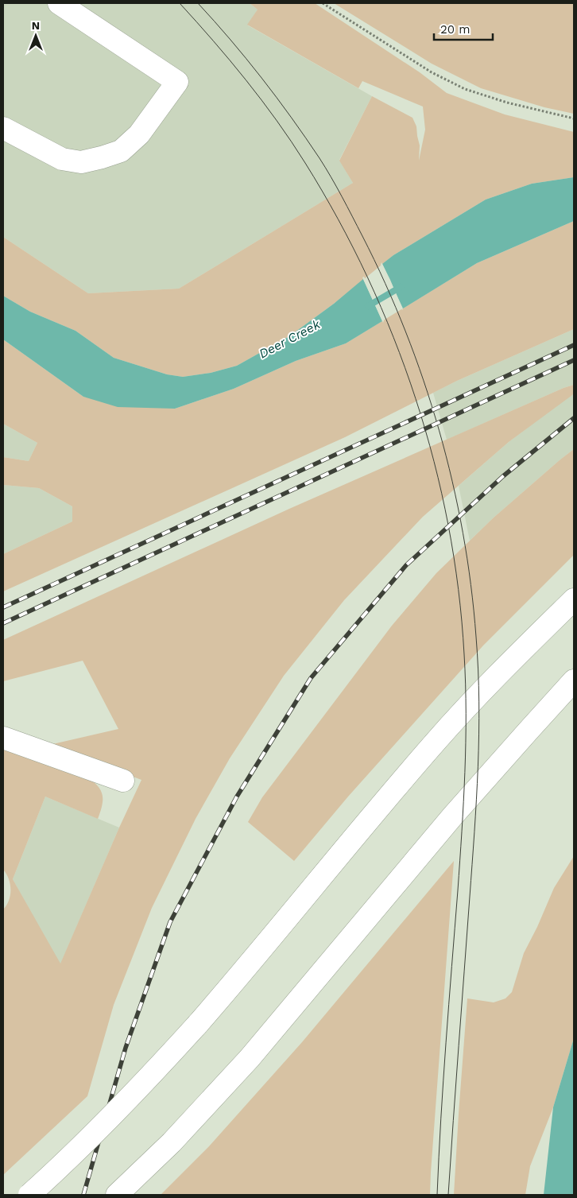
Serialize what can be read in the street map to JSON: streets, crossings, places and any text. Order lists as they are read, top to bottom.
{
  "water": ["Deer Creek"],
  "scale_bar": "20 m",
  "north": "top"
}
